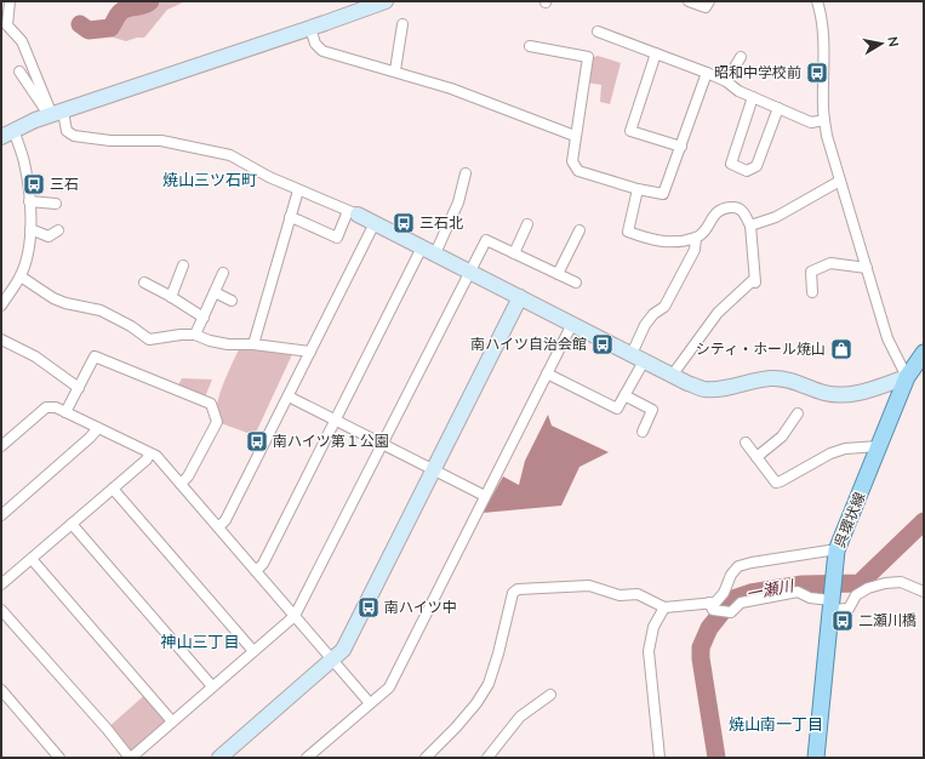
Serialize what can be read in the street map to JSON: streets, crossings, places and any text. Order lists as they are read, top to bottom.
{
  "streets": {
    "main road": ["呉環状線"]
  },
  "districts": ["焼山三ツ石町", "神山三丁目", "焼山南一丁目"],
  "water": ["一瀬川"],
  "places": {
    "bus stop": [
      "昭和中学校前",
      "三石",
      "三石北",
      "南ハイツ自治会館",
      "南ハイツ第１公園",
      "南ハイツ中",
      "二瀬川橋"
    ],
    "shop": ["シティ・ホール焼山"]
  },
  "north": "right"
}
